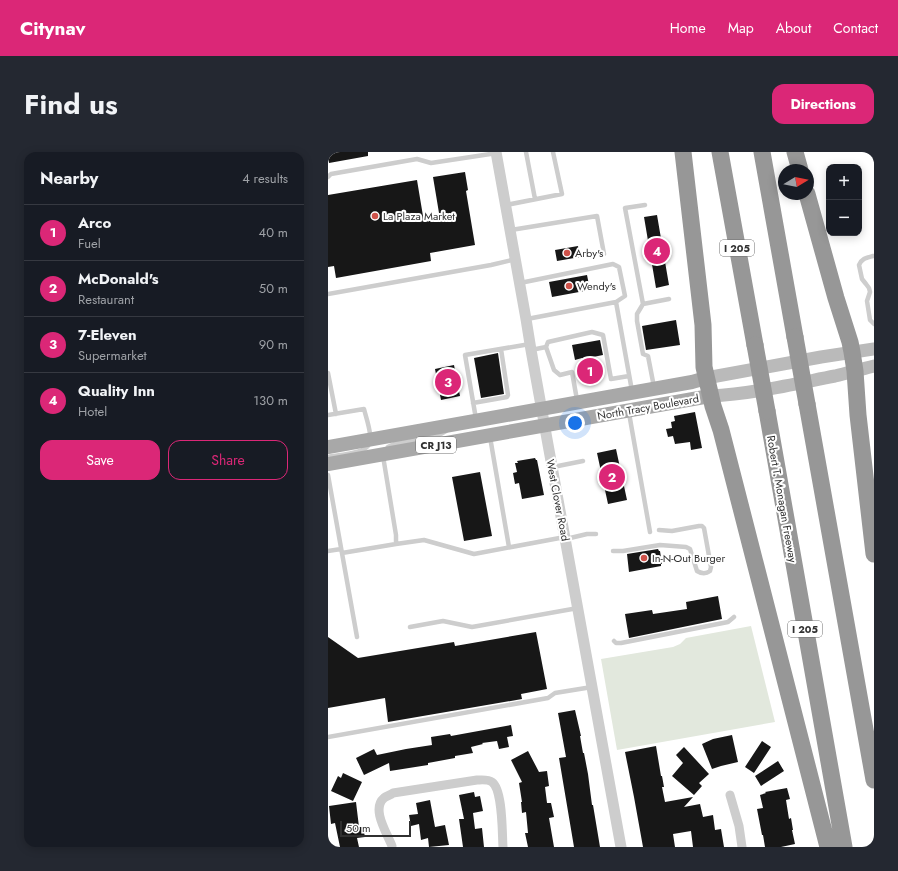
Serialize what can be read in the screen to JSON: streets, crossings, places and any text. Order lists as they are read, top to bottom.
{
  "streets": {
    "highway": ["I 205", "Robert T. Monagan Freeway"],
    "main road": ["North Tracy Boulevard", "CR J13"],
    "street": ["West Clover Road"]
  },
  "crossings": [
    ["North Tracy Boulevard", "CR J13"],
    ["North Tracy Boulevard", "West Clover Road"]
  ],
  "places": [
    "La Plaza Market",
    "Arby's",
    "Wendy's",
    "In-N-Out Burger"
  ],
  "scale_bar": "50 m",
  "north": "right",
  "page": {
    "header": "Citynav",
    "nav": [
      "Home",
      "Map",
      "About",
      "Contact"
    ],
    "title": "Find us",
    "buttons": [
      "Directions",
      ["Save", "Share"]
    ],
    "heading": ["Nearby", "4 results"],
    "map_buttons": ["+", "−"],
    "list": [
      {
        "mark": "1",
        "name": "Arco",
        "note": "Fuel",
        "value": "40 m"
      },
      {
        "mark": "2",
        "name": "McDonald's",
        "note": "Restaurant",
        "value": "50 m"
      },
      {
        "mark": "3",
        "name": "7-Eleven",
        "note": "Supermarket",
        "value": "90 m"
      },
      {
        "mark": "4",
        "name": "Quality Inn",
        "note": "Hotel",
        "value": "130 m"
      }
    ],
    "pins": [
      "4",
      "1",
      "3",
      "2"
    ],
    "scale": "50 m"
  }
}
